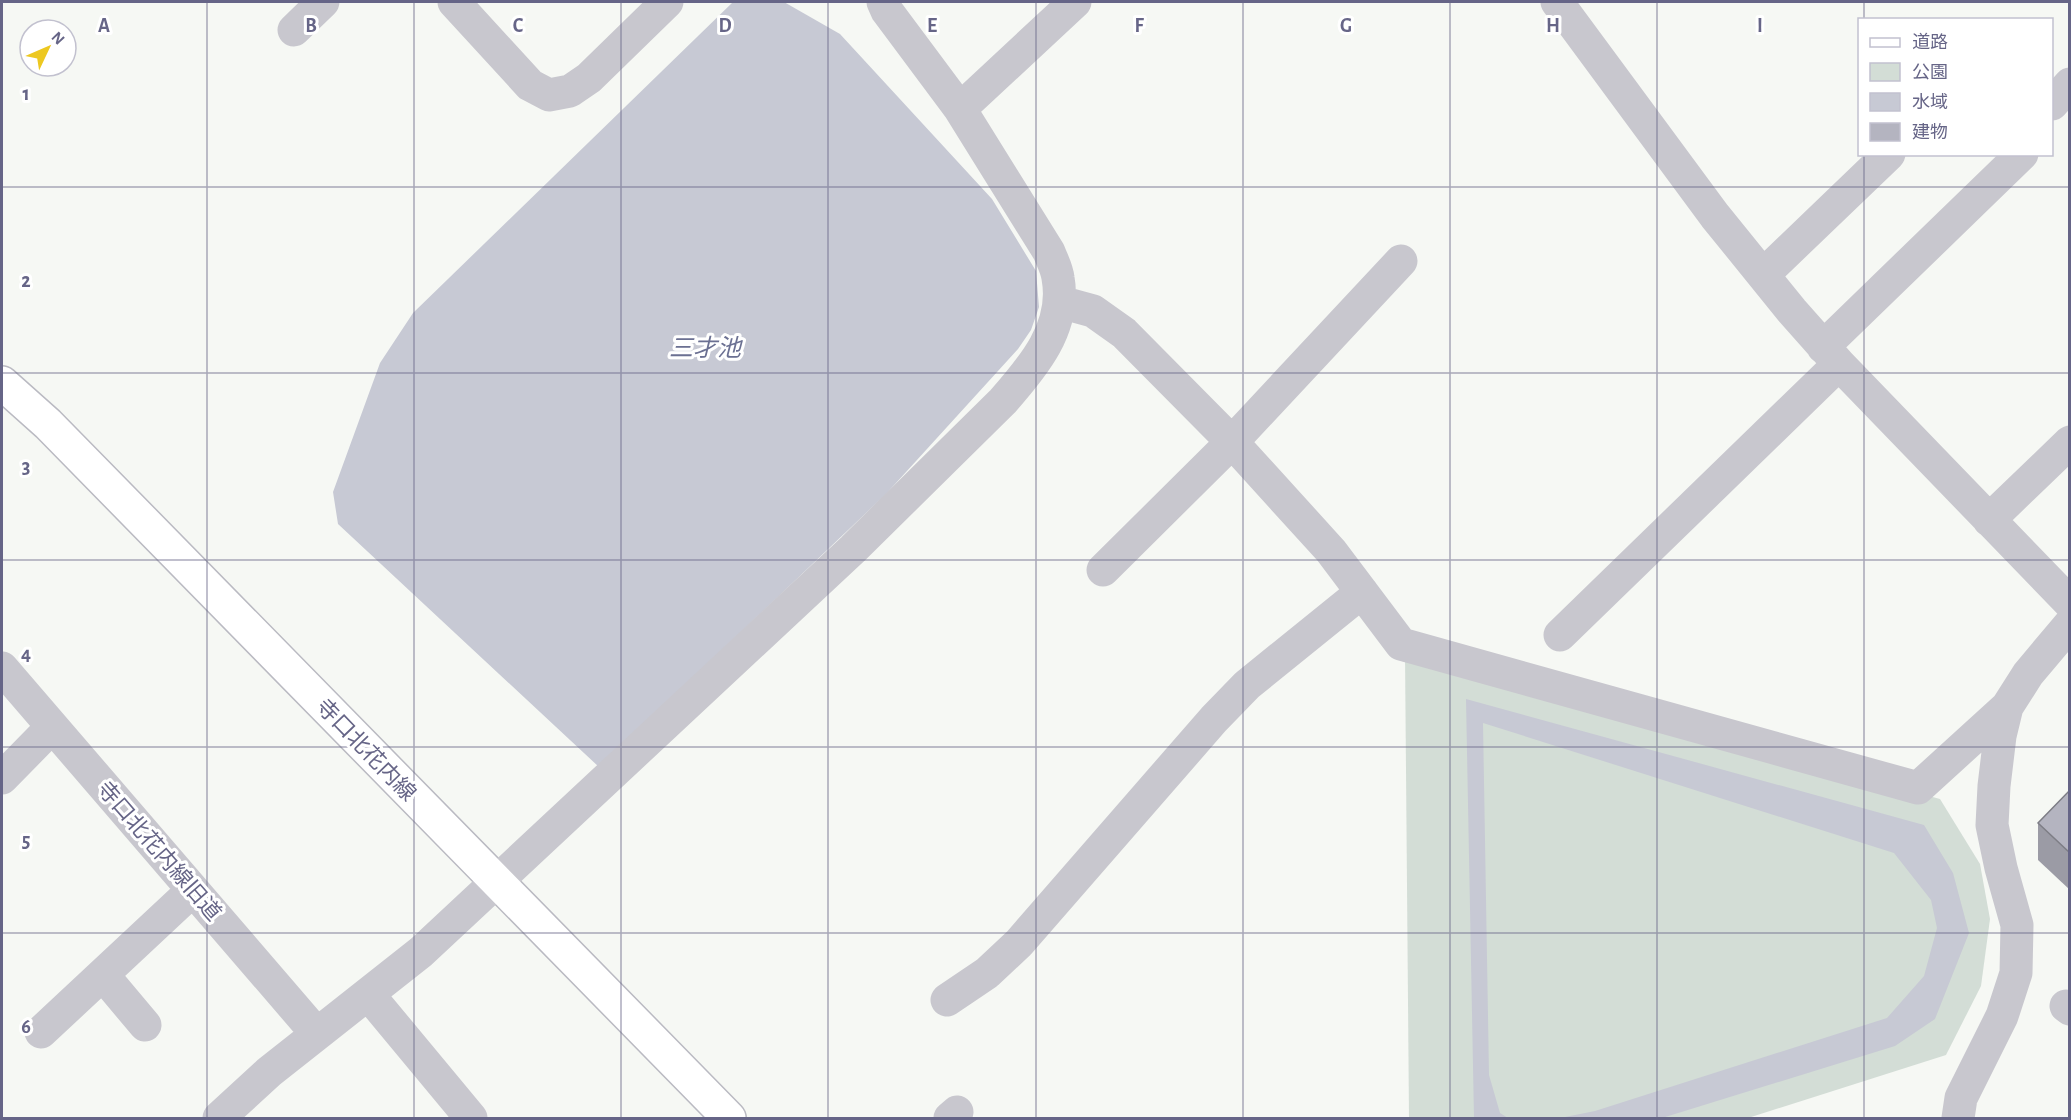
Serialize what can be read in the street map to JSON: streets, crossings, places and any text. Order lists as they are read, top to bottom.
{
  "streets": {
    "main road": ["寺口北花内線"],
    "street": ["寺口北花内線旧道"]
  },
  "water": ["三才池"],
  "legend": [
    "道路",
    "公園",
    "水域",
    "建物"
  ],
  "north": "top right",
  "grid": {
    "columns": [
      "A",
      "B",
      "C",
      "D",
      "E",
      "F",
      "G",
      "H",
      "I"
    ],
    "rows": [
      "1",
      "2",
      "3",
      "4",
      "5",
      "6"
    ]
  }
}
